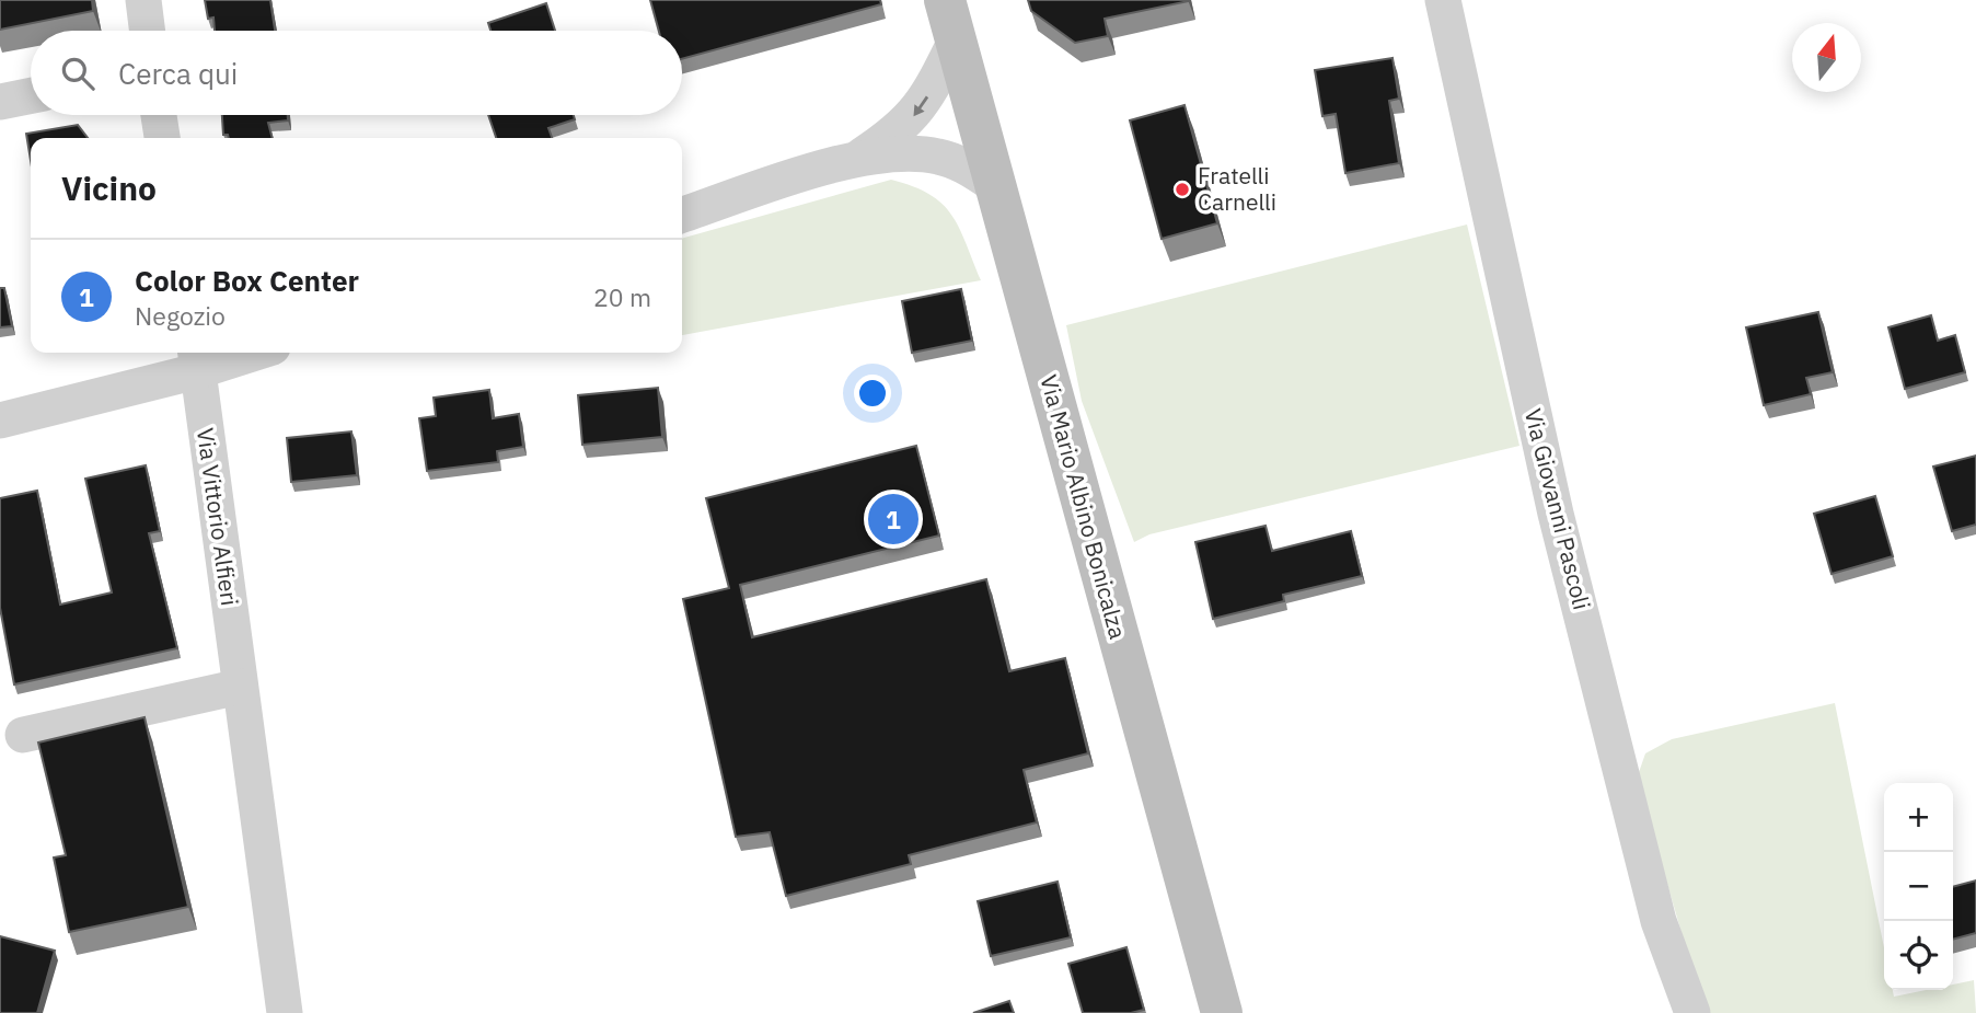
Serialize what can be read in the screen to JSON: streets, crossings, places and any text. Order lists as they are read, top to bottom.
{
  "streets": {
    "main road": ["Via Mario Albino Bonicalza"],
    "street": ["Via Giovanni Pascoli", "Via Vittorio Alfieri"]
  },
  "places": ["Fratelli Carnelli"],
  "north": "top",
  "page": {
    "search": "Cerca qui",
    "heading": "Vicino",
    "list": [
      {
        "mark": "1",
        "name": "Color Box Center",
        "note": "Negozio",
        "value": "20 m"
      }
    ],
    "pins": "1",
    "map_buttons": ["+", "−"]
  }
}
